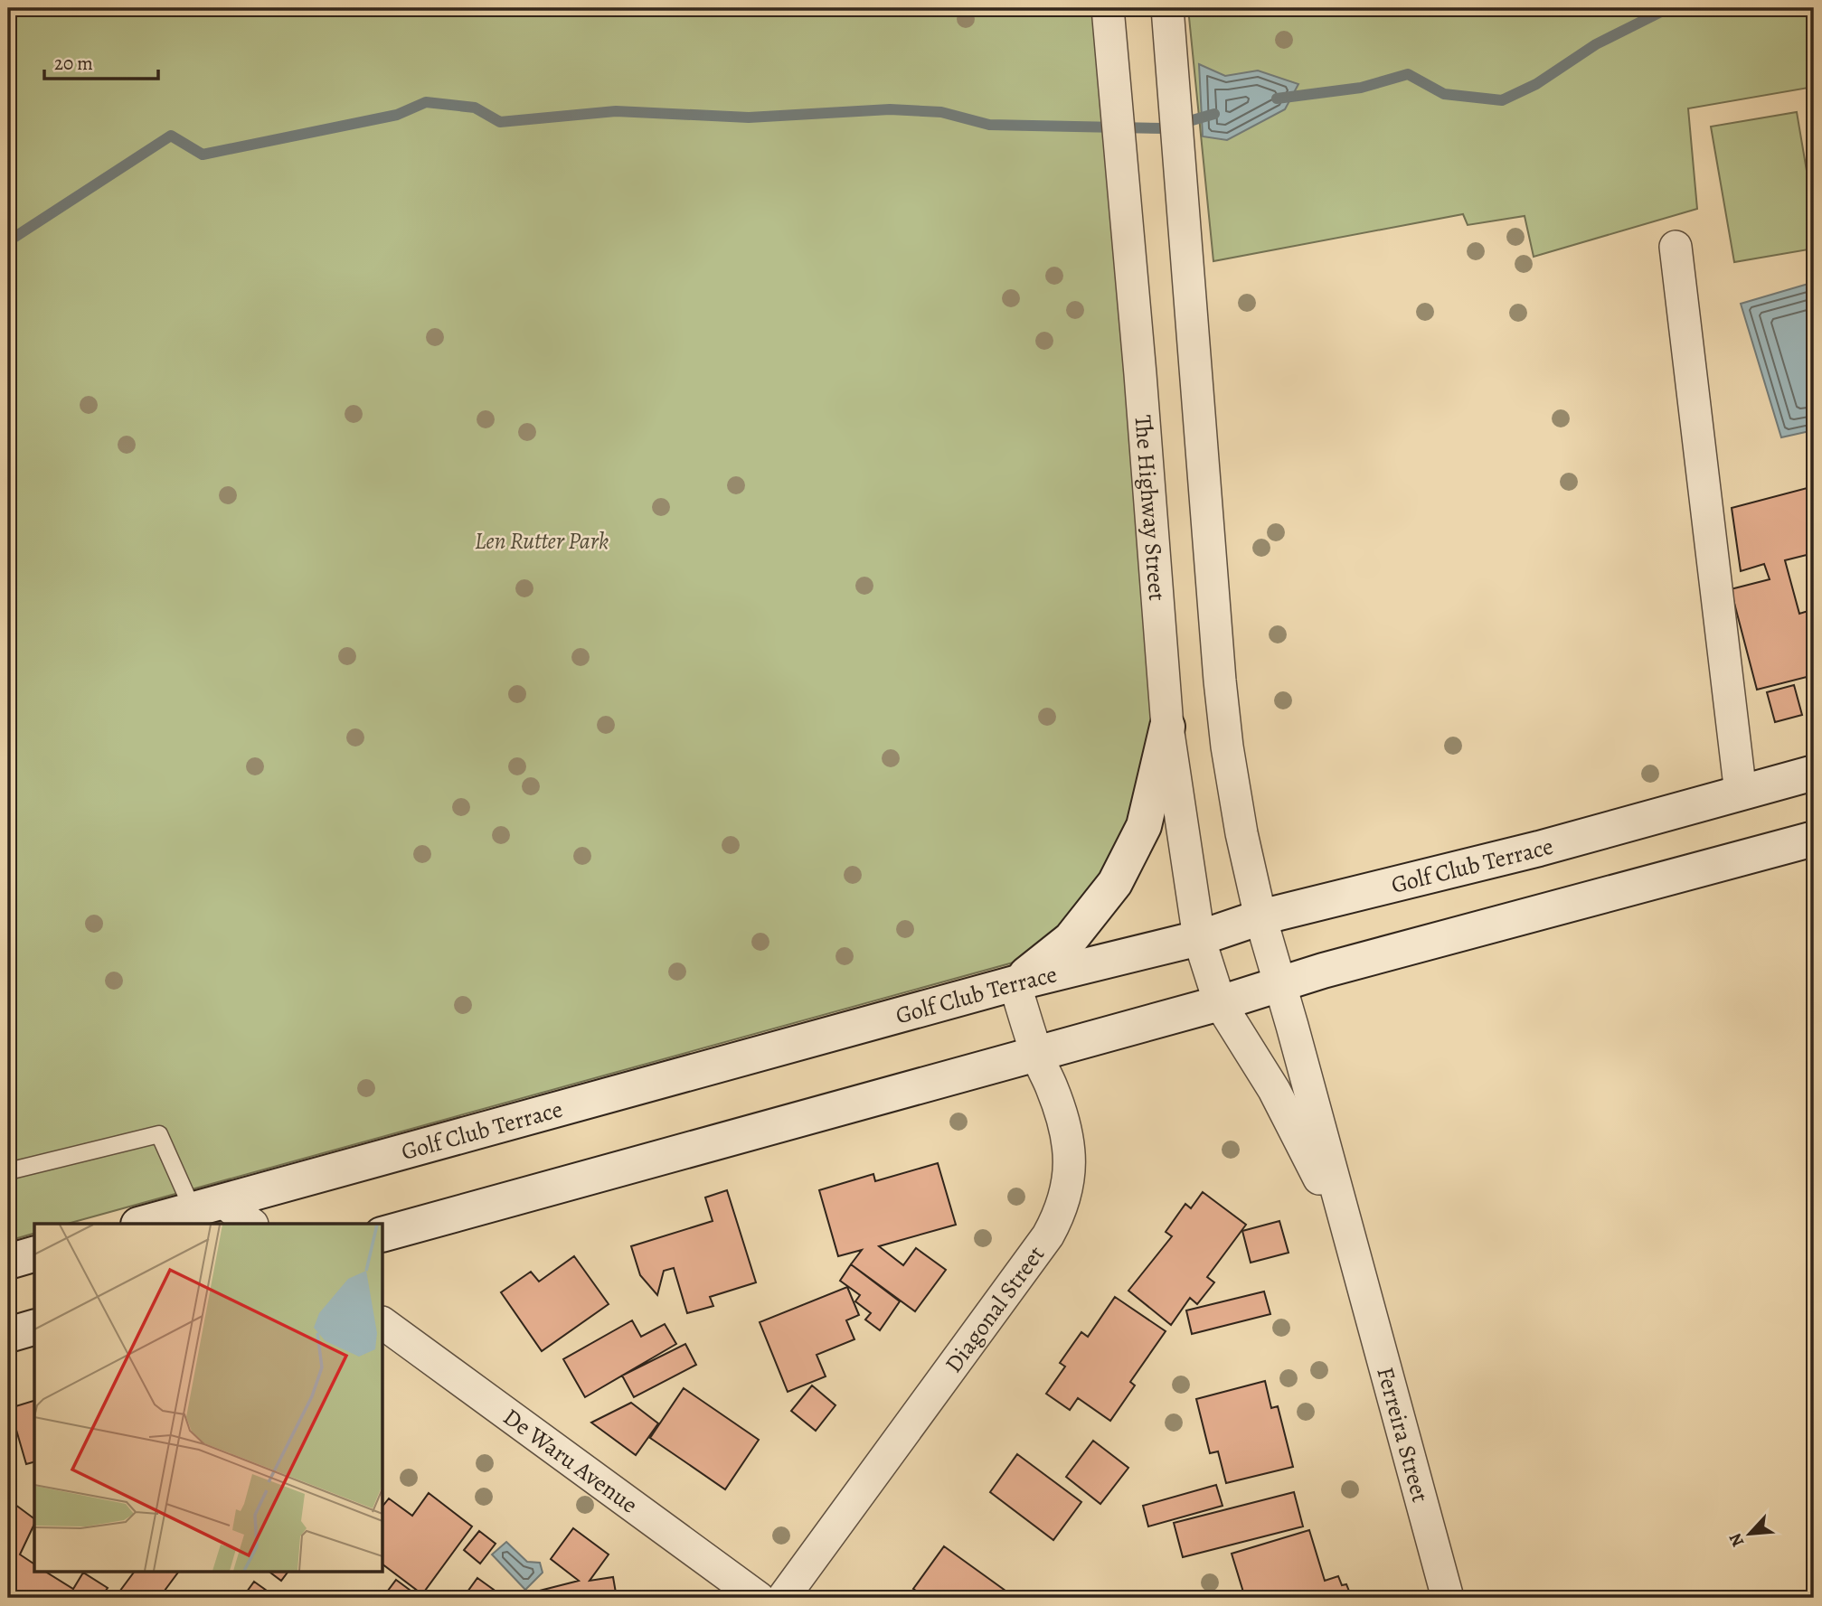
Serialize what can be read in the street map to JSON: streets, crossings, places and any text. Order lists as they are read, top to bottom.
{
  "streets": {
    "street": [
      "The Highway Street",
      "Golf Club Terrace",
      "Diagonal Street",
      "Ferreira Street",
      "De Waru Avenue"
    ]
  },
  "crossings": [
    ["The Highway Street", "Golf Club Terrace"],
    ["The Highway Street", "Ferreira Street"],
    ["Golf Club Terrace", "Diagonal Street"]
  ],
  "parks": ["Len Rutter Park"],
  "scale_bar": "20 m",
  "north": "bottom left"
}
